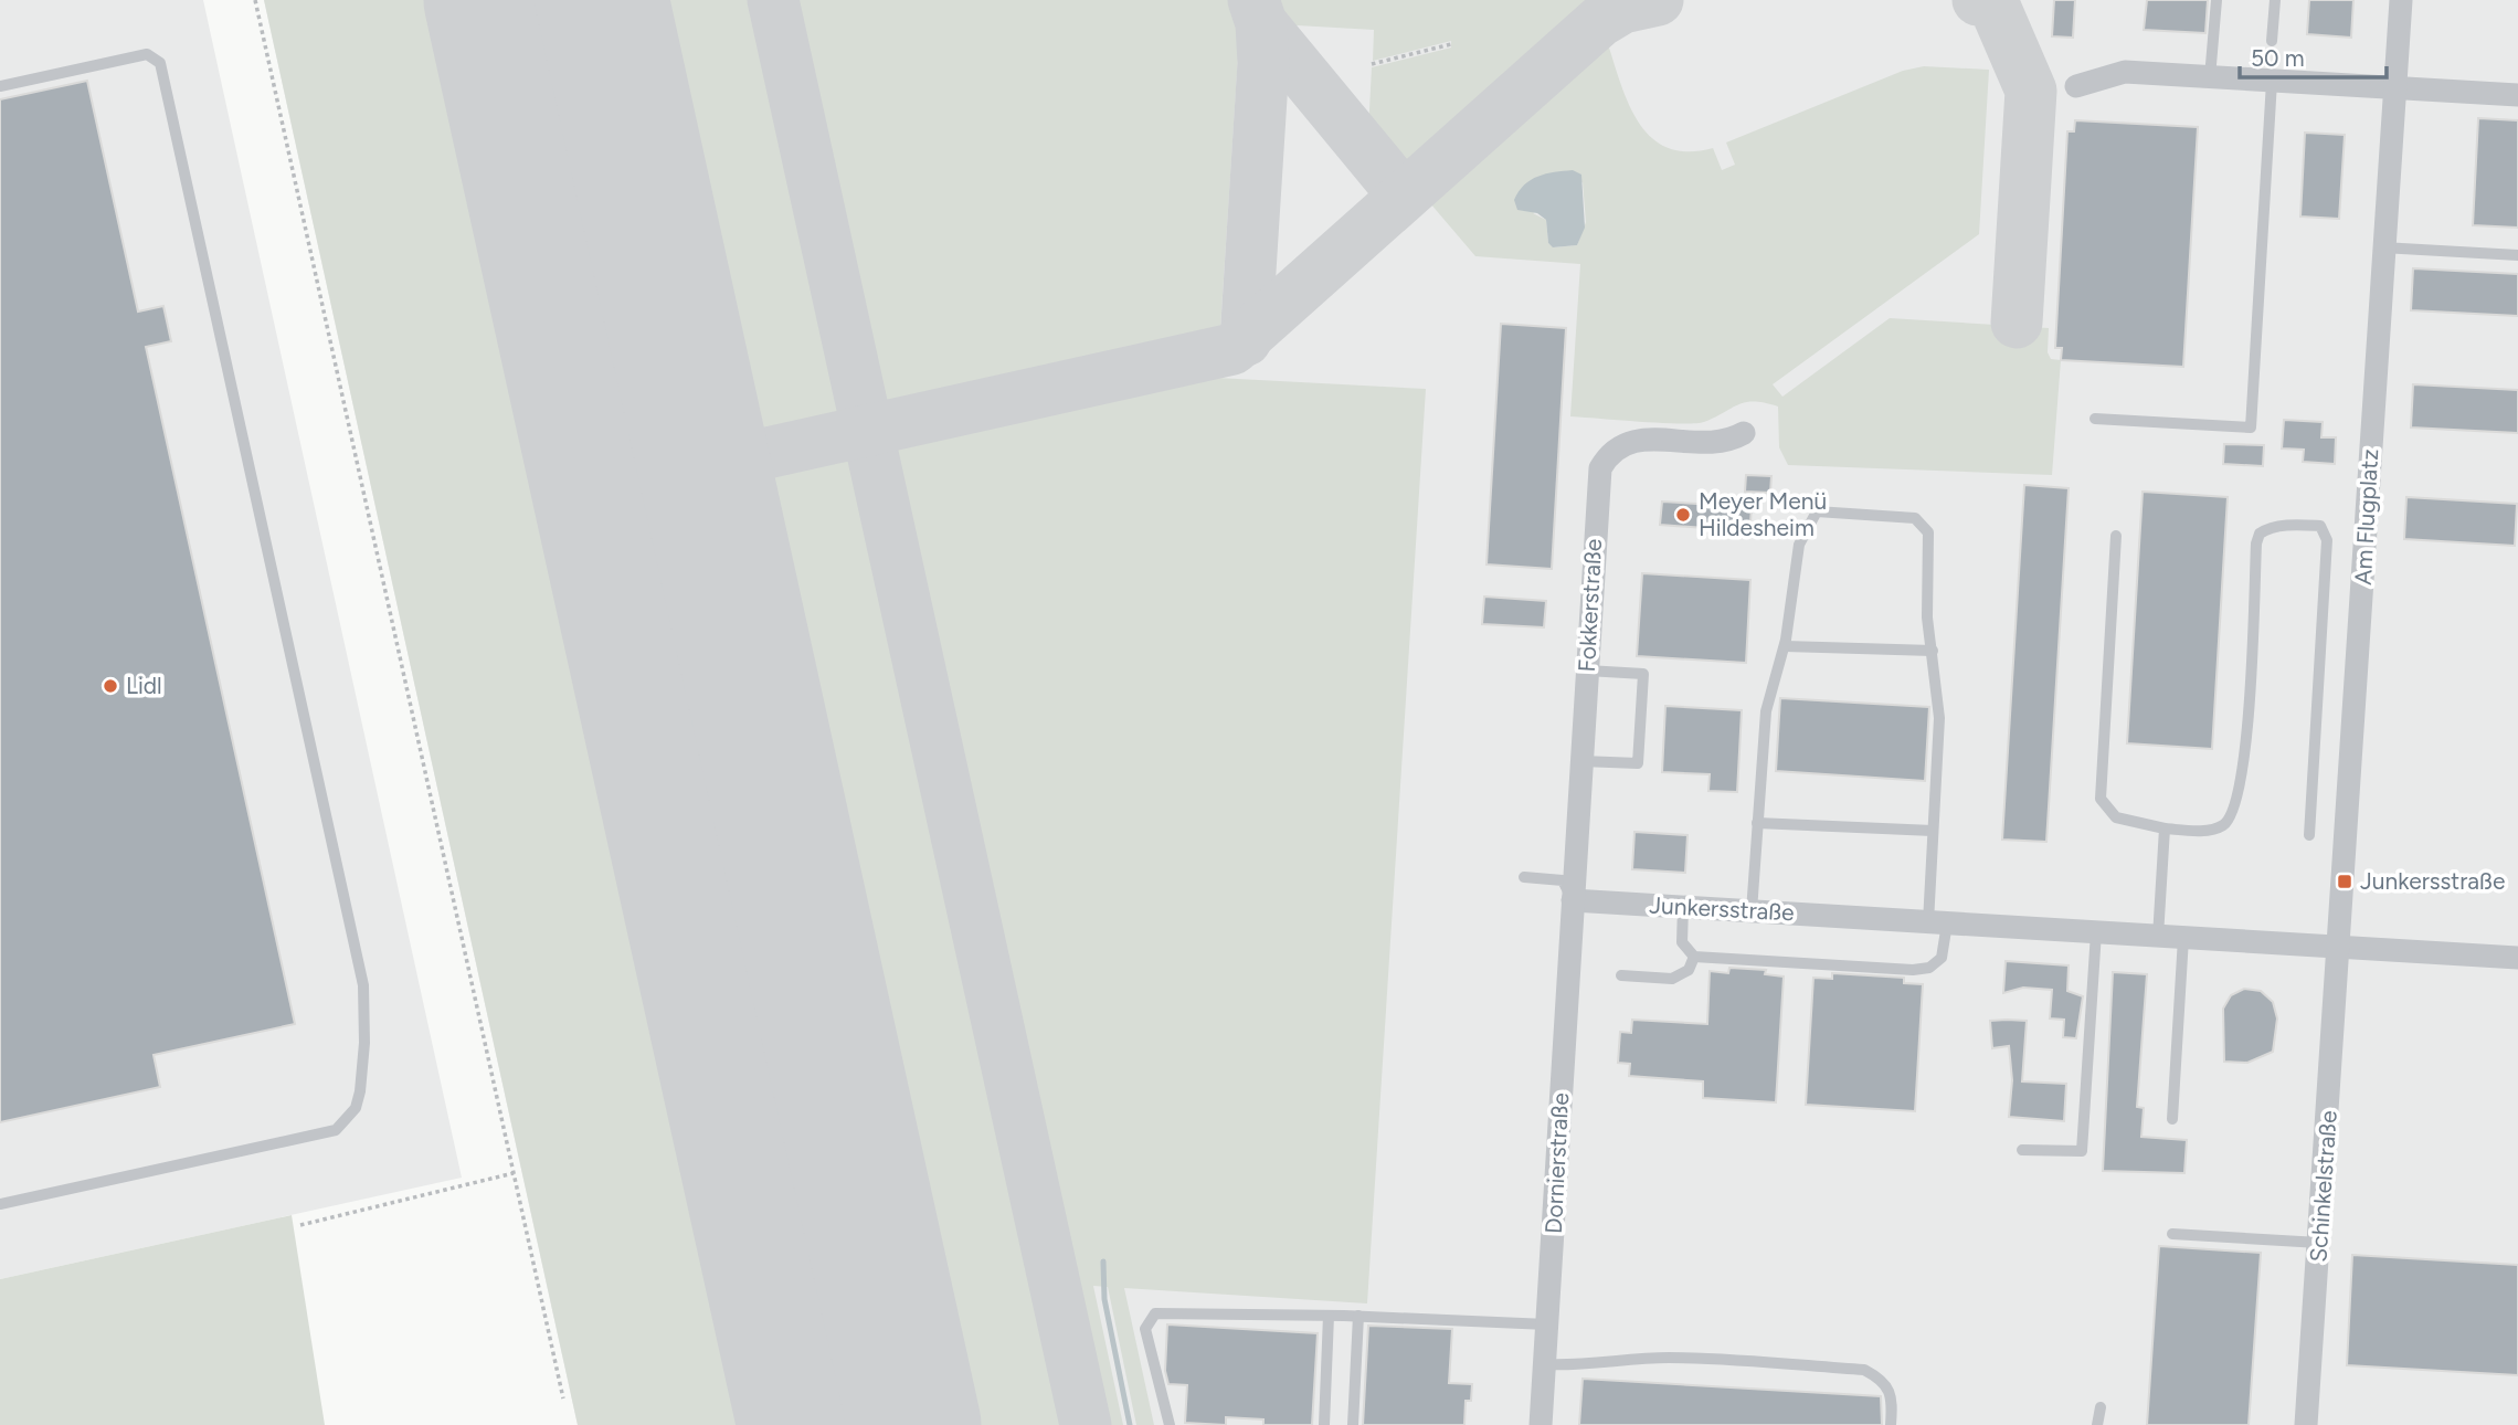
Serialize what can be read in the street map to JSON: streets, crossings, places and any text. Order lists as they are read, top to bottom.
{
  "streets": {
    "street": [
      "Am Flugplatz",
      "Fokkerstraße",
      "Junkersstraße",
      "Dornierstraße",
      "Schinkelstraße"
    ]
  },
  "crossings": [
    ["Am Flugplatz", "Junkersstraße"],
    ["Am Flugplatz", "Schinkelstraße"],
    ["Fokkerstraße", "Junkersstraße"],
    ["Fokkerstraße", "Dornierstraße"],
    ["Junkersstraße", "Dornierstraße"],
    ["Junkersstraße", "Schinkelstraße"]
  ],
  "places": {
    "other": ["Meyer Menü Hildesheim", "Lidl"],
    "transit": ["Junkersstraße"]
  },
  "scale_bar": "50 m"
}
